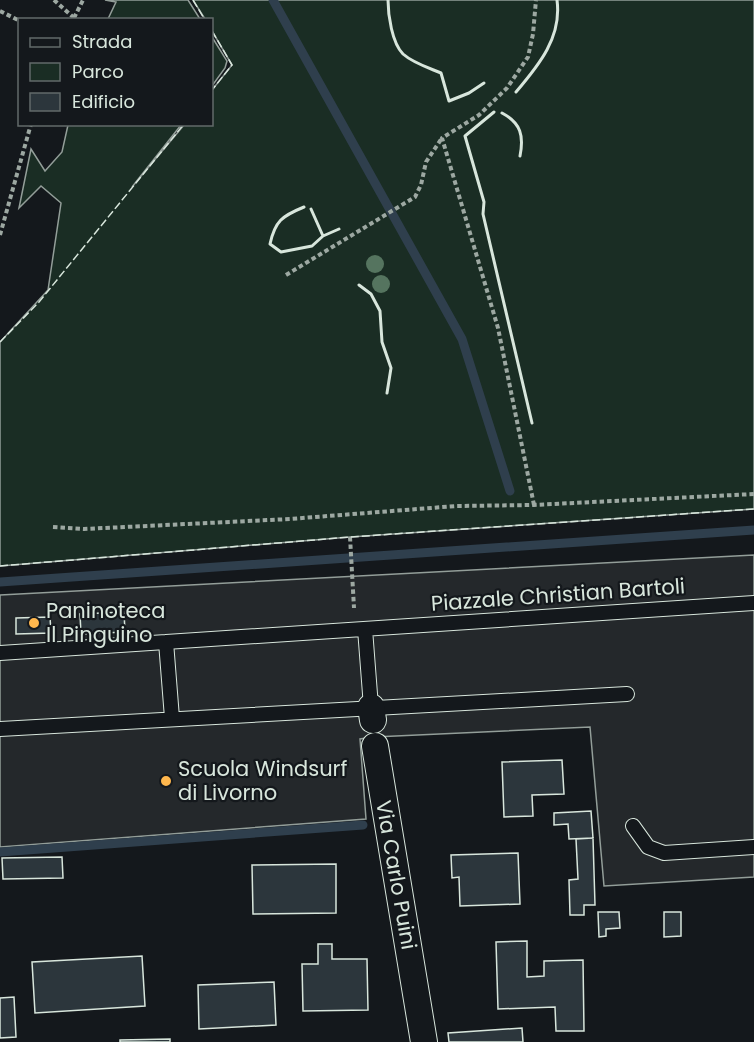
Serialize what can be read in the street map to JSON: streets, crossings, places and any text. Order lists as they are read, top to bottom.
{
  "streets": {
    "street": ["Via Carlo Puini"],
    "lane": ["Piazzale Christian Bartoli"]
  },
  "places": ["Paninoteca Il Pinguino", "Scuola Windsurf di Livorno"],
  "legend": ["Strada", "Parco", "Edificio"]
}
